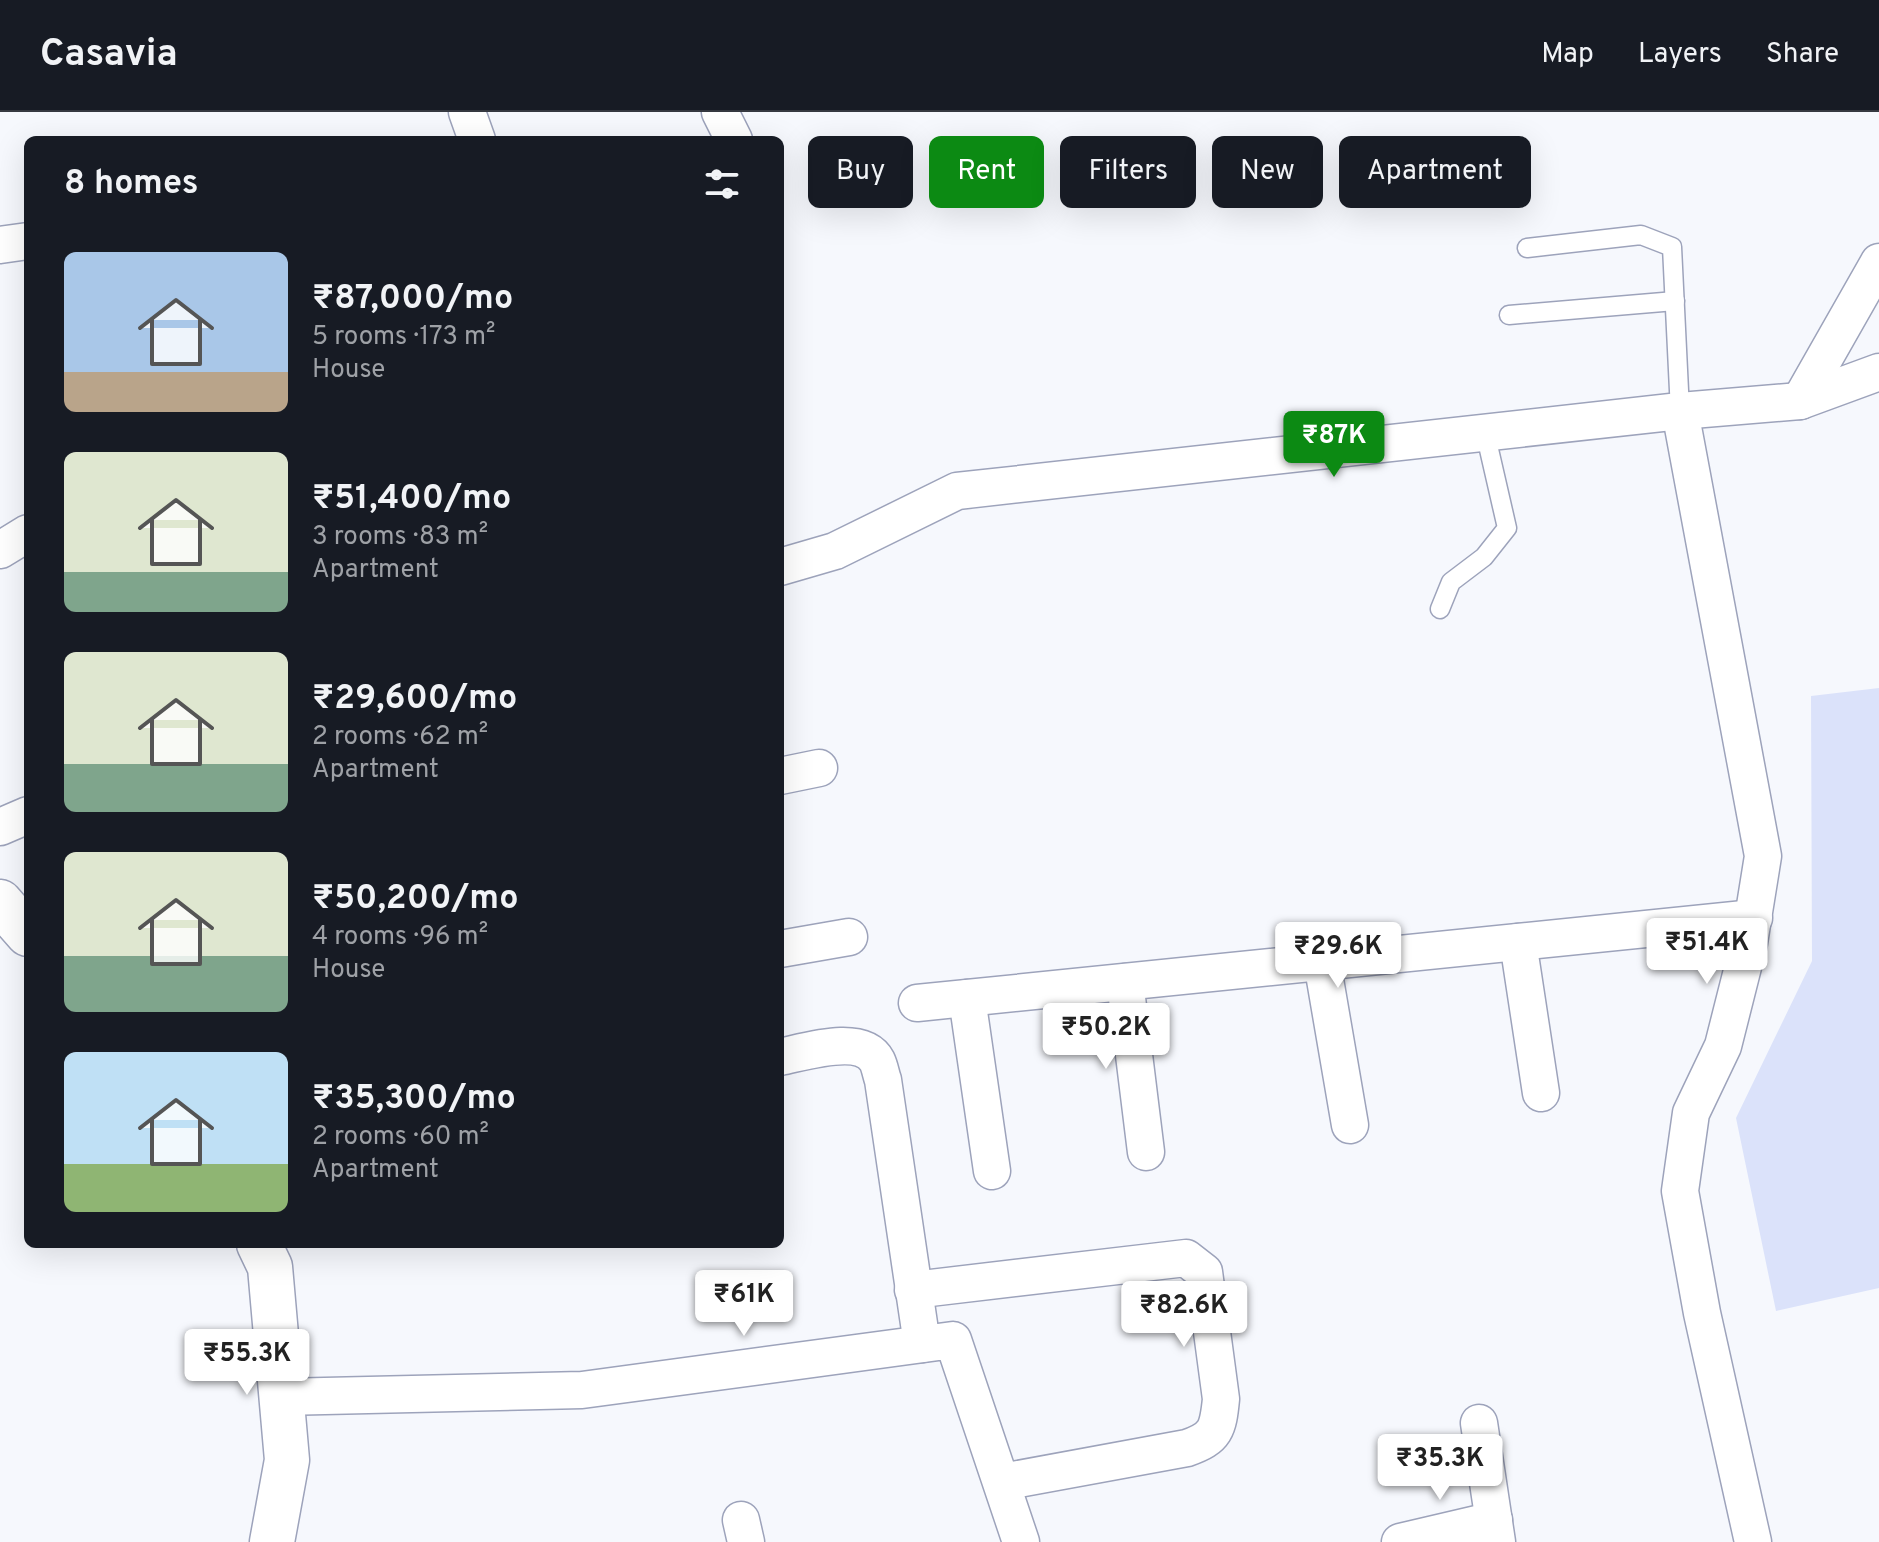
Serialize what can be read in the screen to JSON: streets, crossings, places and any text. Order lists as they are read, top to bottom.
{
  "page": {
    "header": "Casavia",
    "nav": ["Map", "Layers", "Share"],
    "chip": [
      "Buy",
      "Rent",
      "Filters",
      "New",
      "Apartment"
    ],
    "heading": "8 homes",
    "list": [
      {
        "name": "₹87,000/mo",
        "note": "5 rooms · 173 m² · House"
      },
      {
        "name": "₹51,400/mo",
        "note": "3 rooms · 83 m² · Apartment"
      },
      {
        "name": "₹29,600/mo",
        "note": "2 rooms · 62 m² · Apartment"
      },
      {
        "name": "₹50,200/mo",
        "note": "4 rooms · 96 m² · House"
      },
      {
        "name": "₹35,300/mo",
        "note": "2 rooms · 60 m² · Apartment"
      }
    ],
    "price": [
      "₹87K",
      "₹51.4K",
      "₹29.6K",
      "₹50.2K",
      "₹61K",
      "₹82.6K",
      "₹55.3K",
      "₹35.3K"
    ]
  }
}
